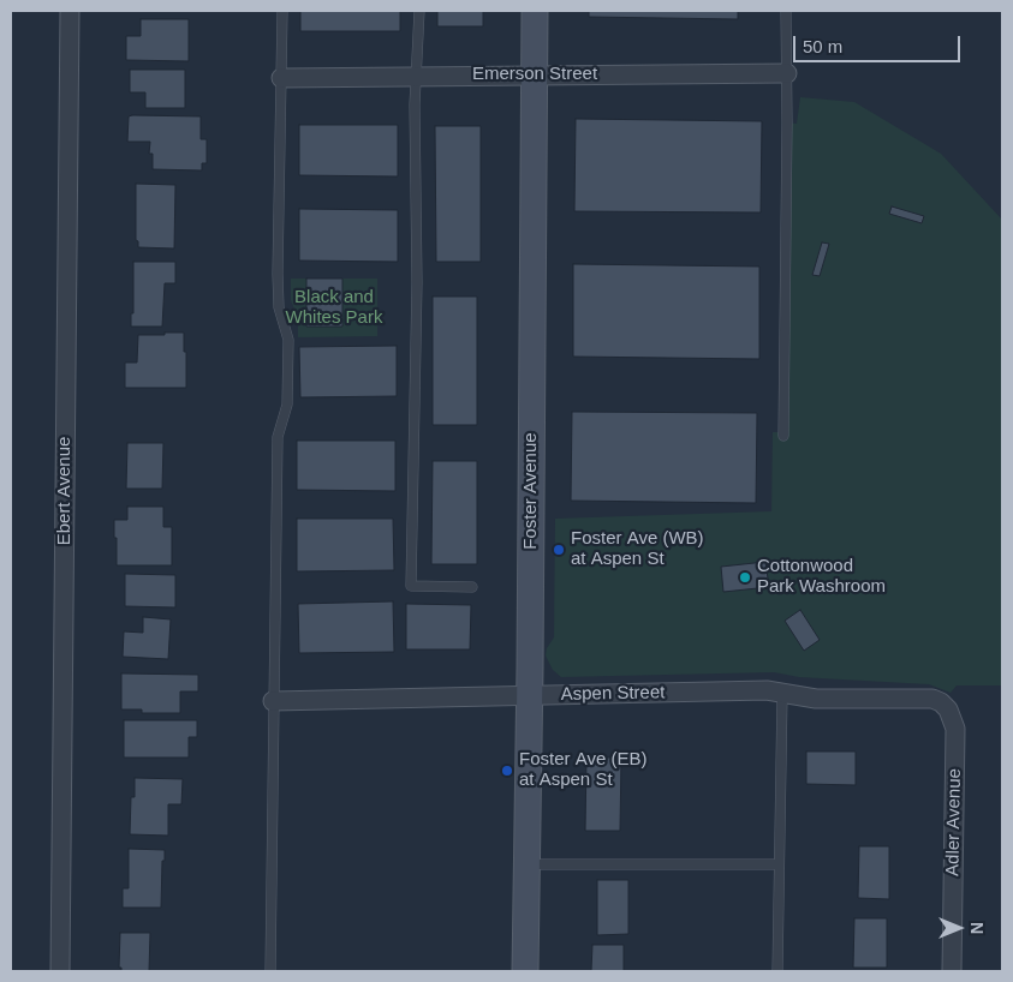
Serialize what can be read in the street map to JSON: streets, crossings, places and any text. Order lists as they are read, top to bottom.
{
  "streets": {
    "street": [
      "Emerson Street",
      "Ebert Avenue",
      "Foster Avenue",
      "Aspen Street",
      "Adler Avenue"
    ]
  },
  "crossings": [
    ["Emerson Street", "Foster Avenue"],
    ["Foster Avenue", "Aspen Street"],
    ["Aspen Street", "Adler Avenue"]
  ],
  "parks": ["Black and Whites Park"],
  "places": ["Foster Ave (WB) at Aspen St", "Cottonwood Park Washroom", "Foster Ave (EB) at Aspen St"],
  "scale_bar": "50 m",
  "north": "right"
}
